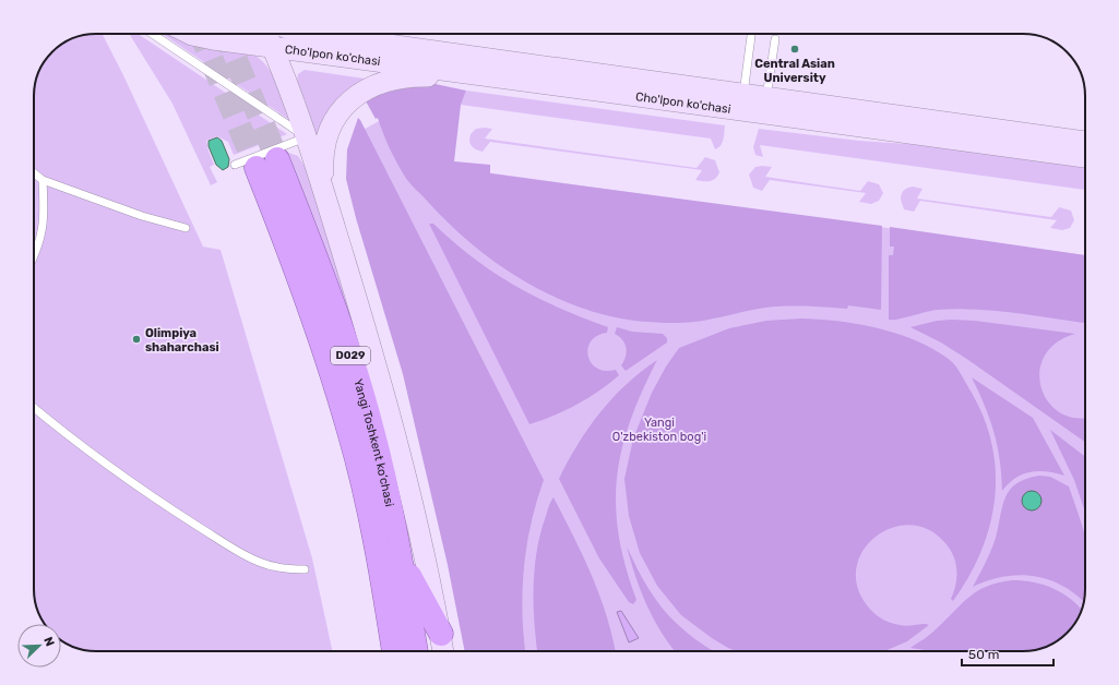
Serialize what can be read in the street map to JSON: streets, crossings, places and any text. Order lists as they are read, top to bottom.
{
  "streets": {
    "highway": ["D029", "Yangi Toshkent ko‘chasi"],
    "main road": ["Cho'lpon ko'chasi"]
  },
  "parks": ["Yangi O'zbekiston bog'i"],
  "places": ["Central Asian University", "Olimpiya shaharchasi"],
  "scale_bar": "50 m",
  "north": "top right"
}
